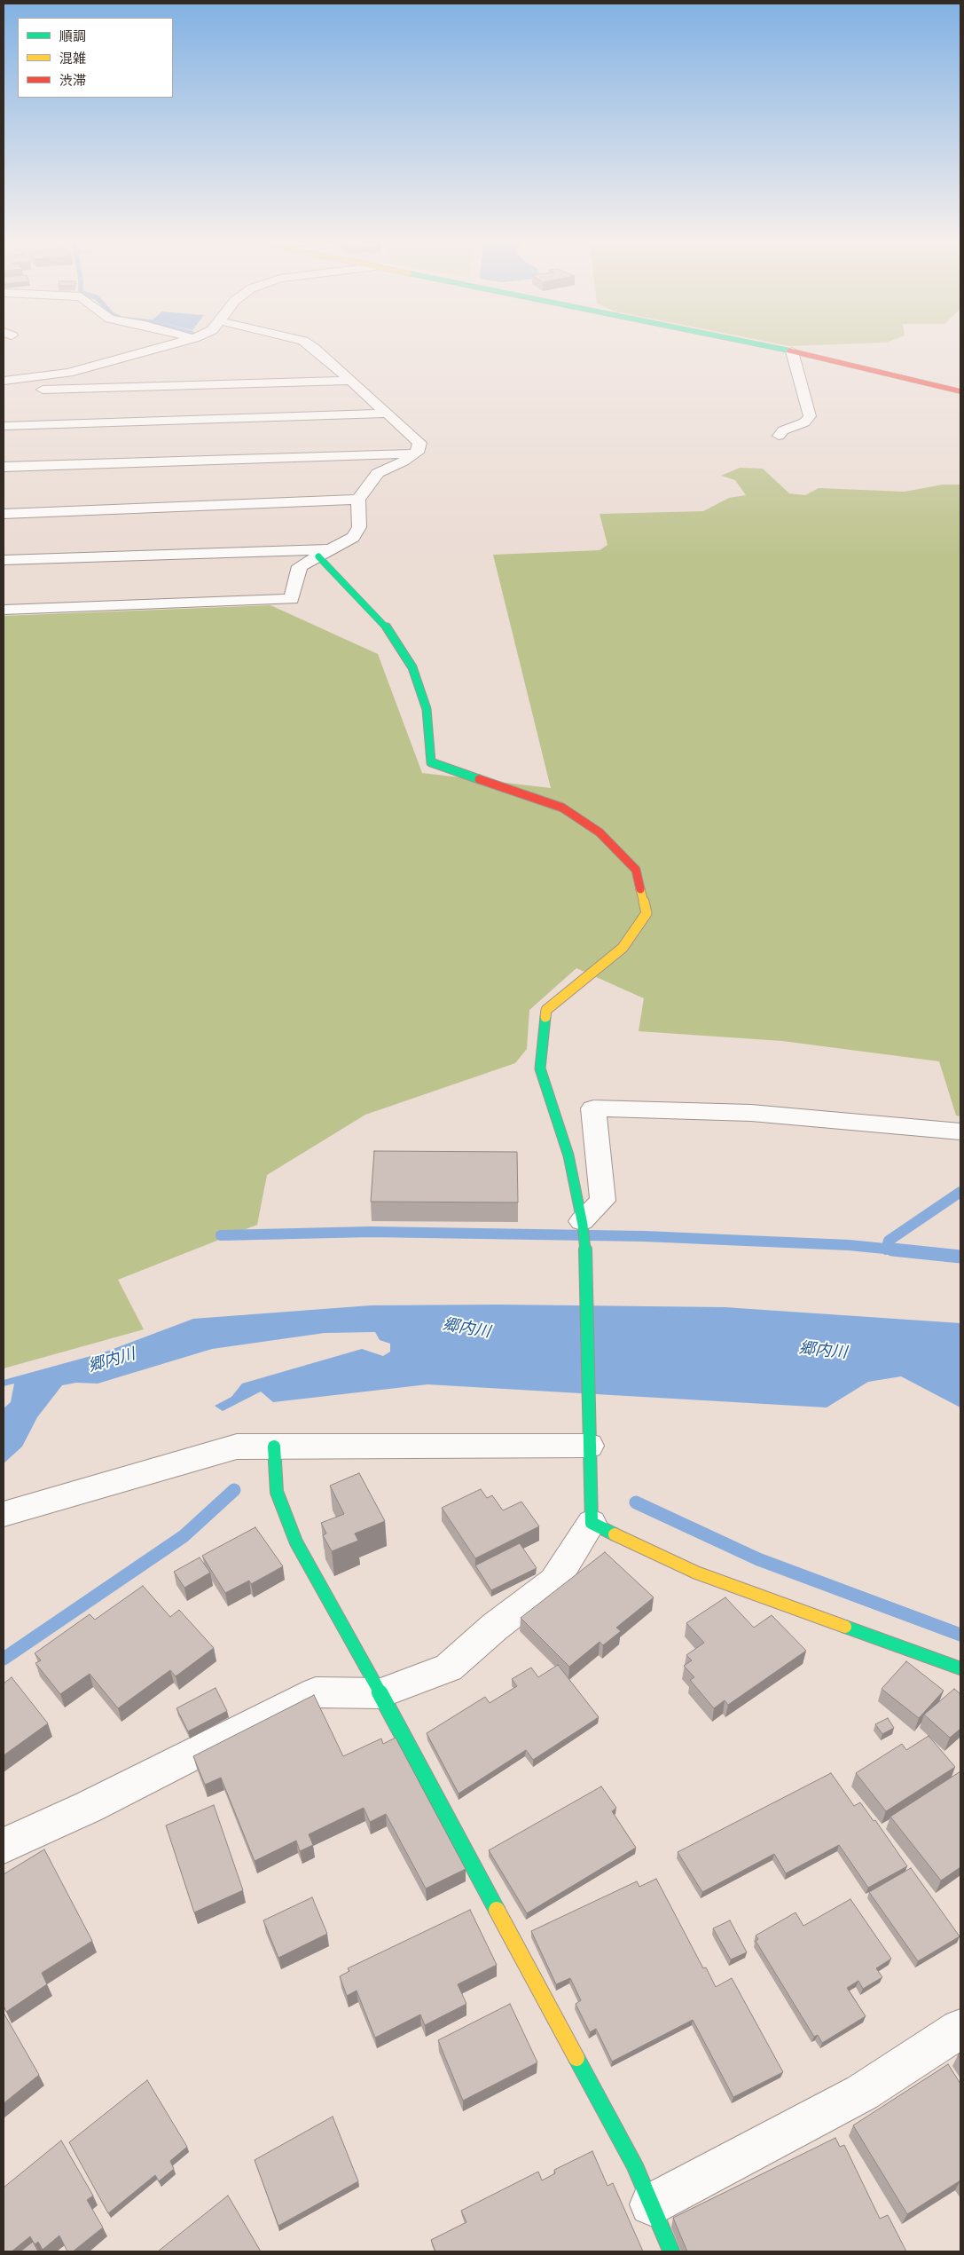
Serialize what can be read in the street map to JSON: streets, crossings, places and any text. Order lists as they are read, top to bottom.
{
  "water": ["郷内川"],
  "legend": ["順調", "混雑", "渋滞"]
}
